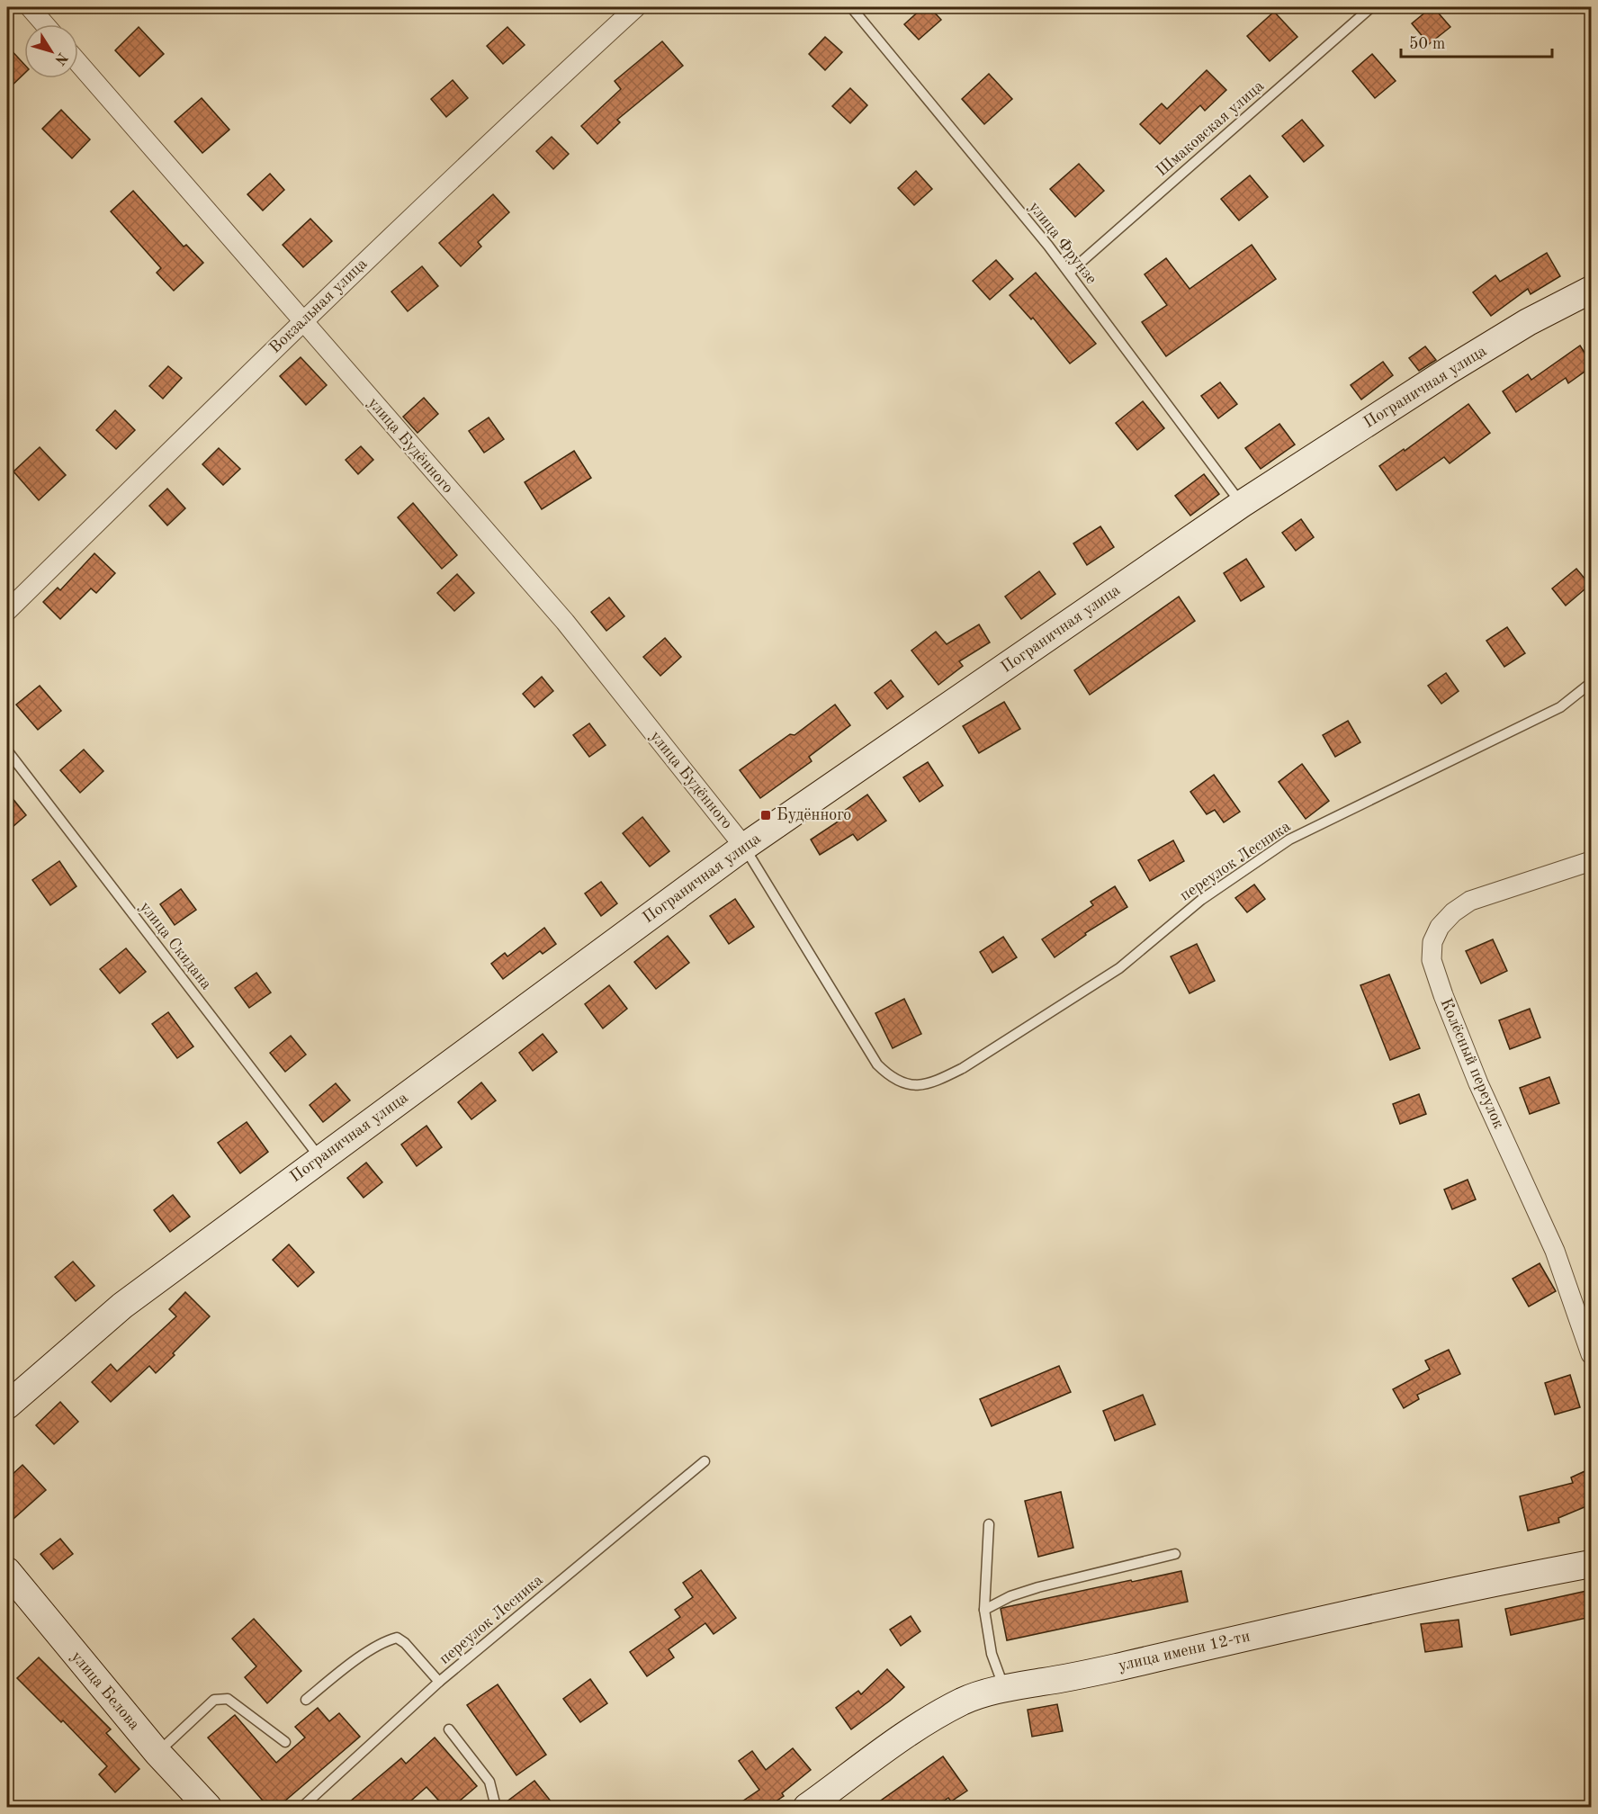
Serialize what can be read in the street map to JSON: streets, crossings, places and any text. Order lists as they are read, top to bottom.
{
  "streets": {
    "street": [
      "Вокзальная улица",
      "Пограничная улица",
      "улица Будённого",
      "Колёсный переулок",
      "улица имени 12-ти",
      "улица Белова"
    ],
    "lane": [
      "Шмаковская улица",
      "улица Фрунзе",
      "переулок Лесника",
      "улица Скидана"
    ]
  },
  "crossings": [
    ["Шмаковская улица", "улица Фрунзе"],
    ["улица Фрунзе", "Пограничная улица"],
    ["Вокзальная улица", "улица Будённого"],
    ["Пограничная улица", "улица Будённого"],
    ["Пограничная улица", "переулок Лесника"],
    ["Пограничная улица", "улица Скидана"],
    ["улица Будённого", "переулок Лесника"]
  ],
  "places": {
    "transit": ["Будённого"]
  },
  "scale_bar": "50 m",
  "north": "bottom right"
}
